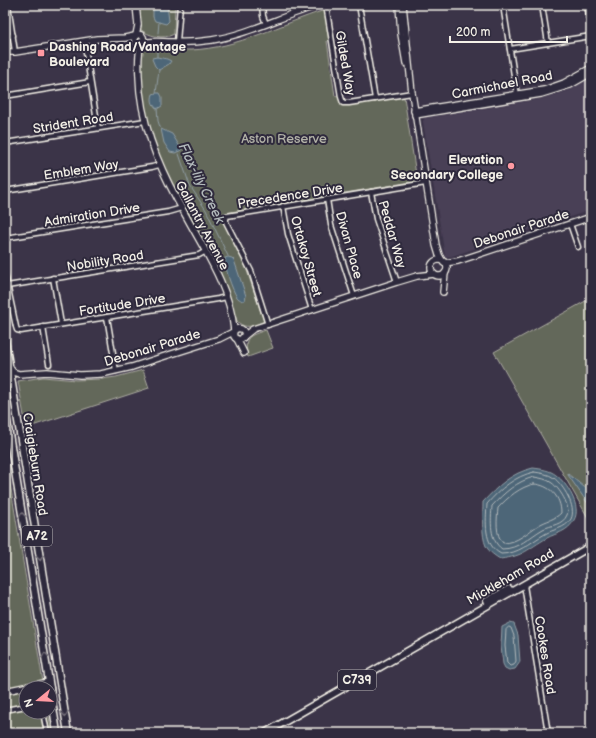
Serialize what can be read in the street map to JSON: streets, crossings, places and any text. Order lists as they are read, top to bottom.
{
  "streets": {
    "main road": [
      "Craigieburn Road",
      "A72",
      "Mickleham Road",
      "C739"
    ],
    "street": [
      "Gilded Way",
      "Carmichael Road",
      "Strident Road",
      "Emblem Way",
      "Precedence Drive",
      "Admiration Drive",
      "Gallantry Avenue",
      "Debonair Parade",
      "Peddar Way",
      "Divan Place",
      "Ortakoy Street",
      "Nobility Road",
      "Fortitude Drive",
      "Cookes Road"
    ]
  },
  "crossings": [
    ["Strident Road", "Gallantry Avenue"],
    ["Emblem Way", "Gallantry Avenue"],
    ["Precedence Drive", "Debonair Parade"],
    ["Precedence Drive", "Peddar Way"],
    ["Precedence Drive", "Divan Place"],
    ["Precedence Drive", "Ortakoy Street"],
    ["Admiration Drive", "Gallantry Avenue"],
    ["Gallantry Avenue", "Debonair Parade"],
    ["Gallantry Avenue", "Nobility Road"],
    ["Gallantry Avenue", "Fortitude Drive"],
    ["Debonair Parade", "Peddar Way"],
    ["Debonair Parade", "Divan Place"],
    ["Debonair Parade", "Ortakoy Street"],
    ["Nobility Road", "Fortitude Drive"],
    ["Mickleham Road", "Cookes Road"]
  ],
  "water": ["Flax-lily Creek"],
  "parks": ["Aston Reserve"],
  "places": {
    "transit": ["Dashing Road/Vantage Boulevard"],
    "other": ["Elevation Secondary College"]
  },
  "scale_bar": "200 m",
  "north": "left"
}
